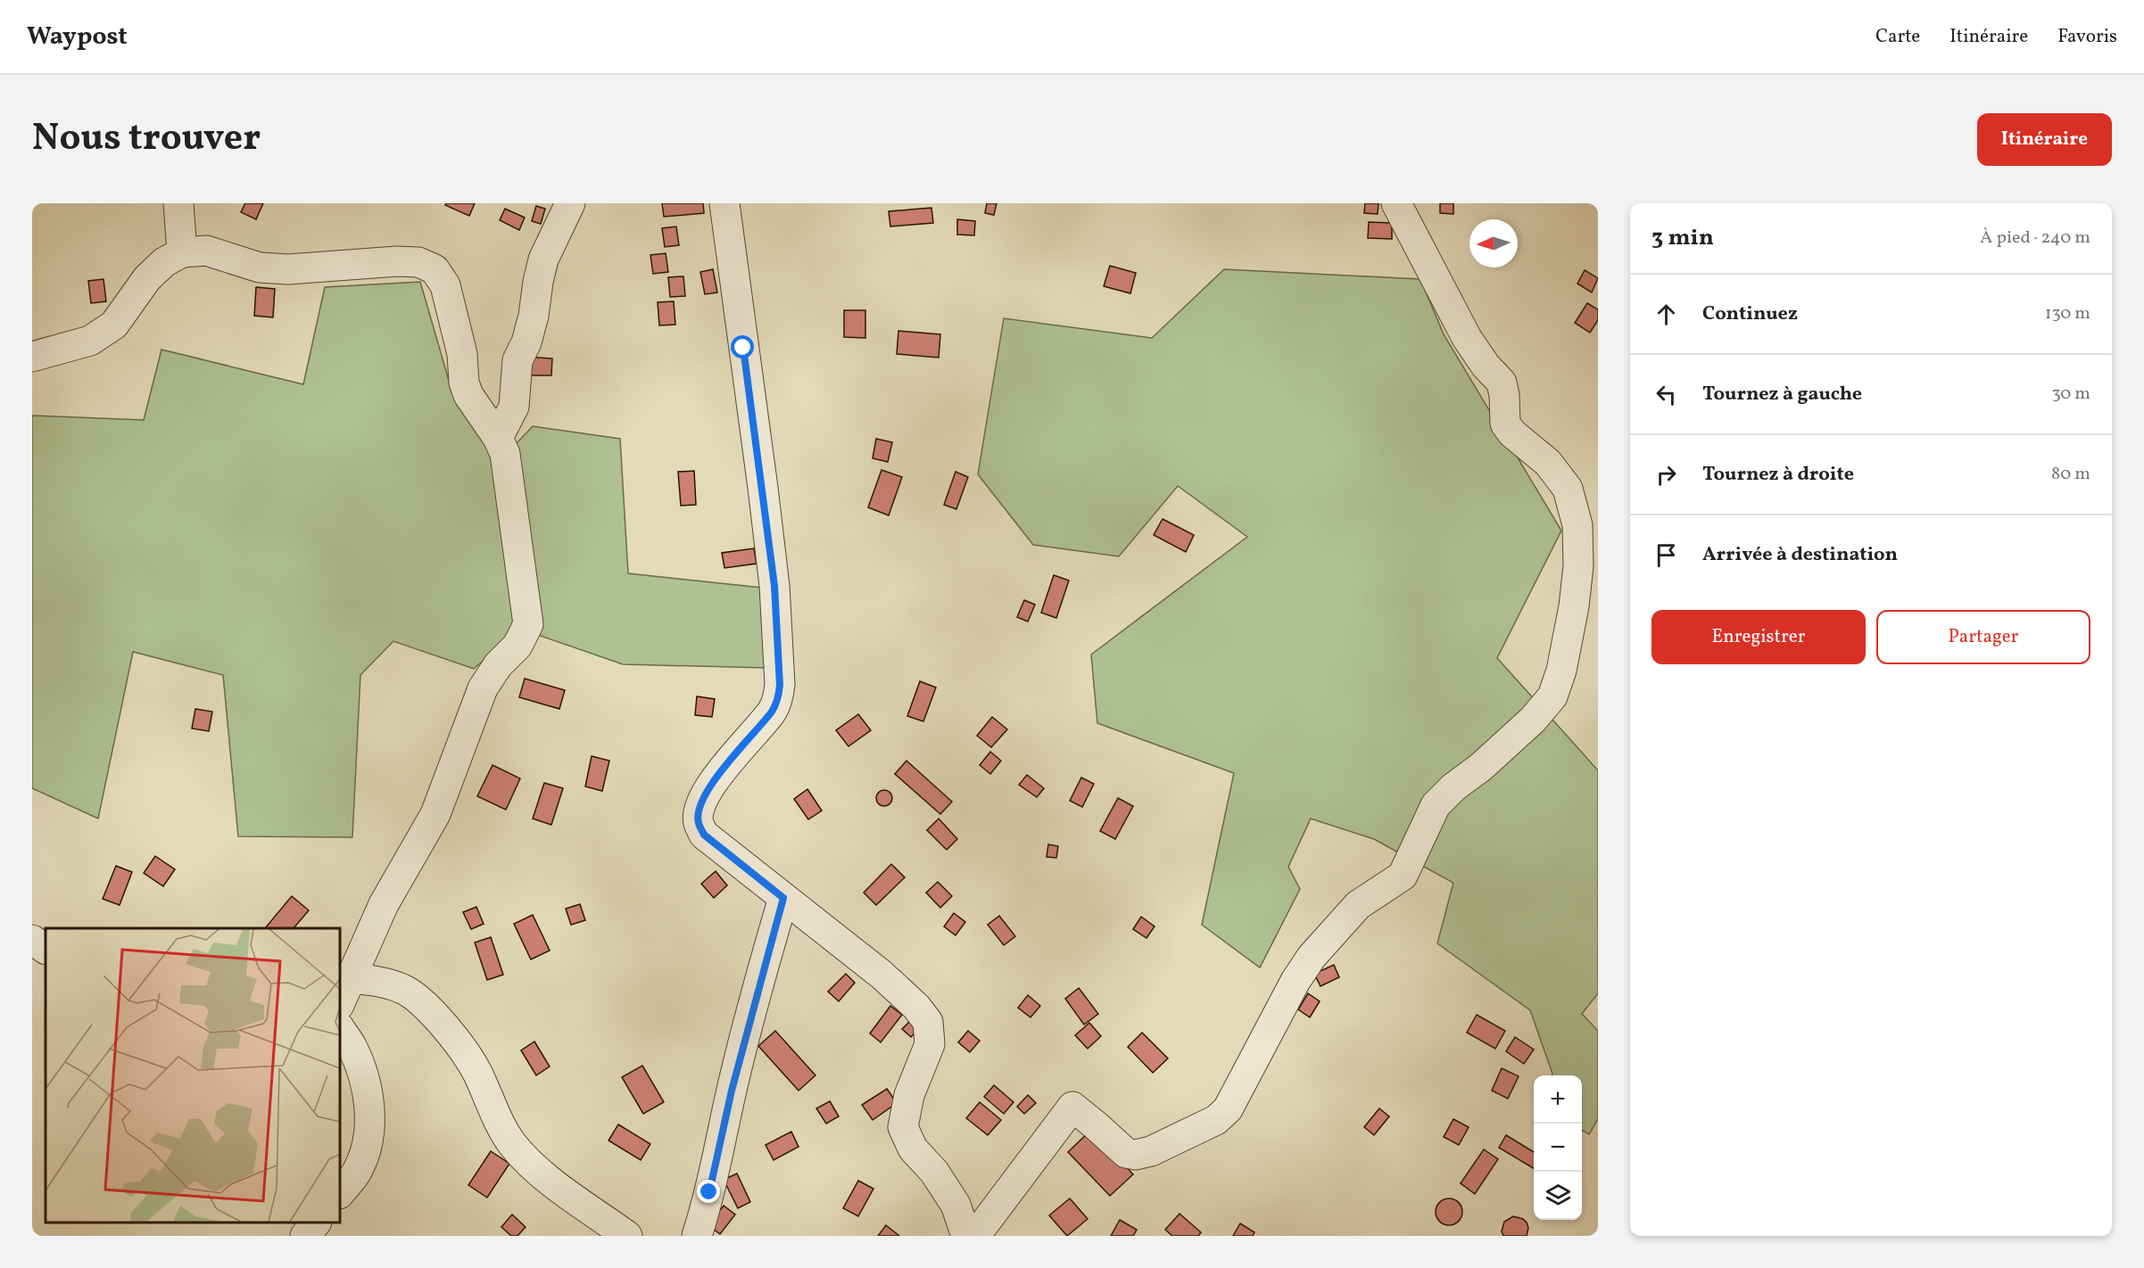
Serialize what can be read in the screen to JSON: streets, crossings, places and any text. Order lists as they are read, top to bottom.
{
  "north": "left",
  "page": {
    "header": "Waypost",
    "nav": ["Carte", "Itinéraire", "Favoris"],
    "title": "Nous trouver",
    "buttons": [
      "Itinéraire",
      ["Enregistrer", "Partager"]
    ],
    "heading": ["3 min", "À pied · 240 m"],
    "list": [
      ["Continuez", "130 m"],
      ["Tournez à gauche", "30 m"],
      ["Tournez à droite", "80 m"],
      "Arrivée à destination"
    ],
    "map_buttons": ["+", "−"]
  }
}
